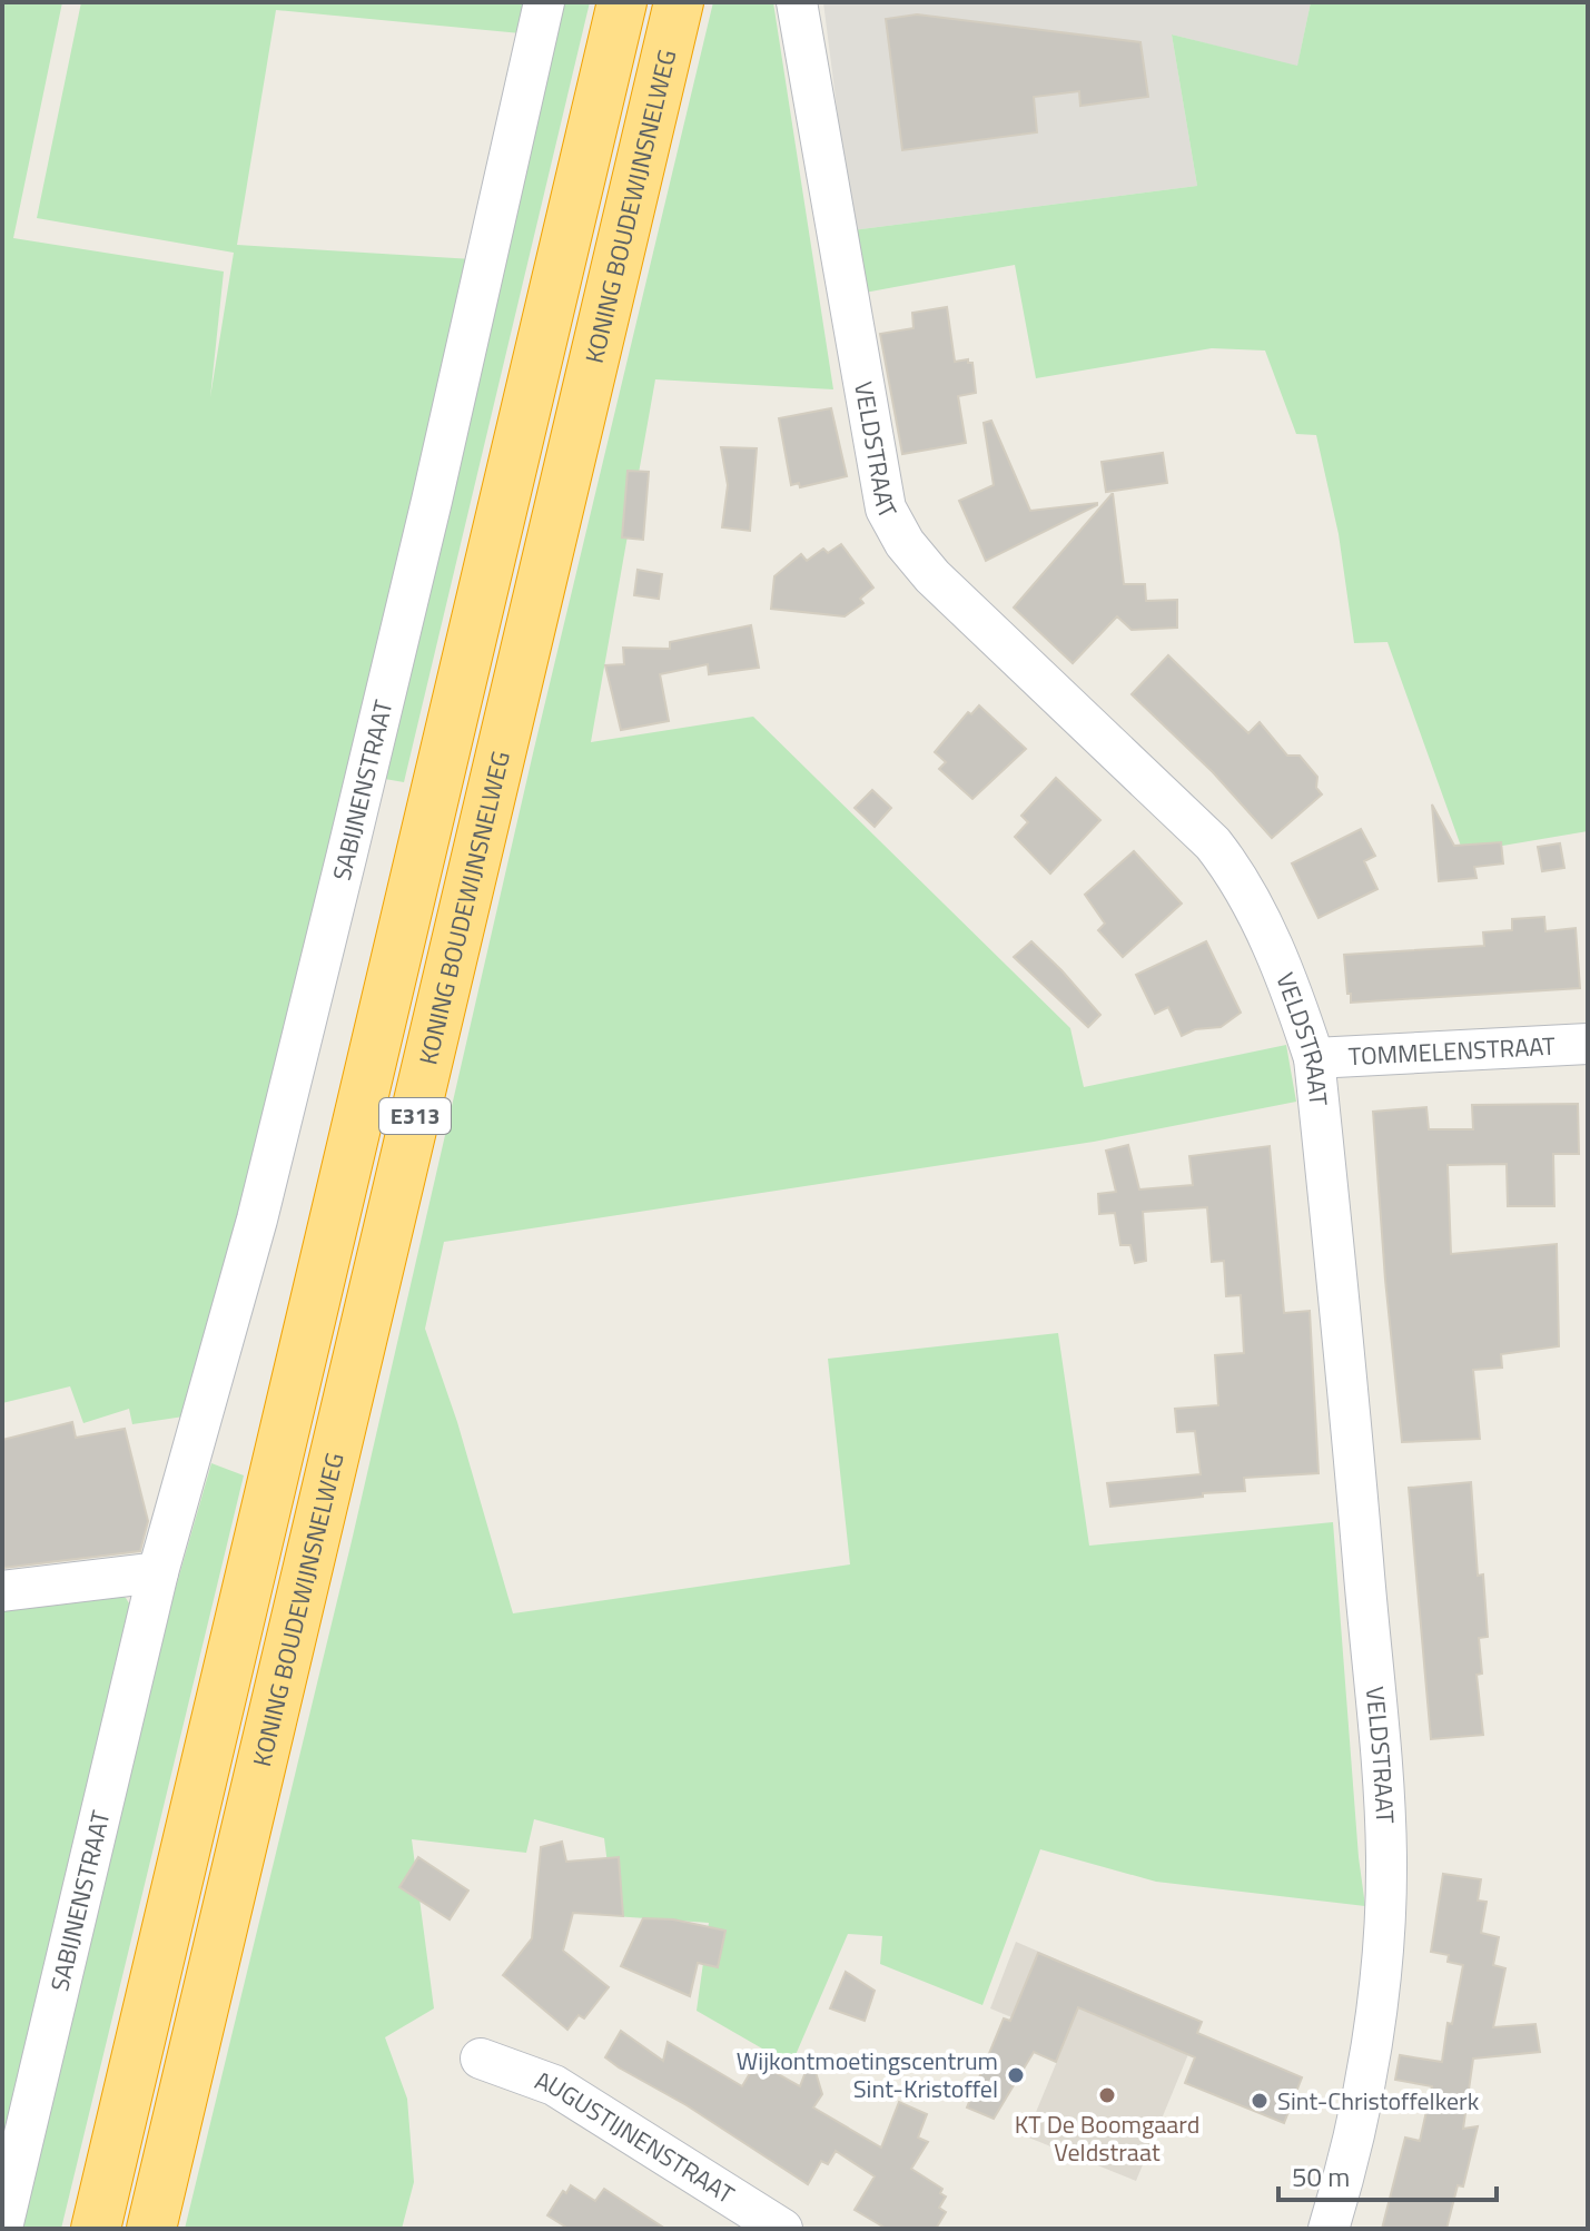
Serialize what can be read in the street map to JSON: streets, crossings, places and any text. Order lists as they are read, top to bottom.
{
  "streets": {
    "highway": ["KONING BOUDEWIJNSNELWEG", "E313"],
    "street": [
      "VELDSTRAAT",
      "SABIJNENSTRAAT",
      "TOMMELENSTRAAT",
      "AUGUSTIJNENSTRAAT"
    ]
  },
  "crossings": [
    ["VELDSTRAAT", "TOMMELENSTRAAT"]
  ],
  "places": ["Wijkontmoetingscentrum Sint-Kristoffel", "KT De Boomgaard Veldstraat", "Sint-Christoffelkerk"],
  "scale_bar": "50 m"
}
